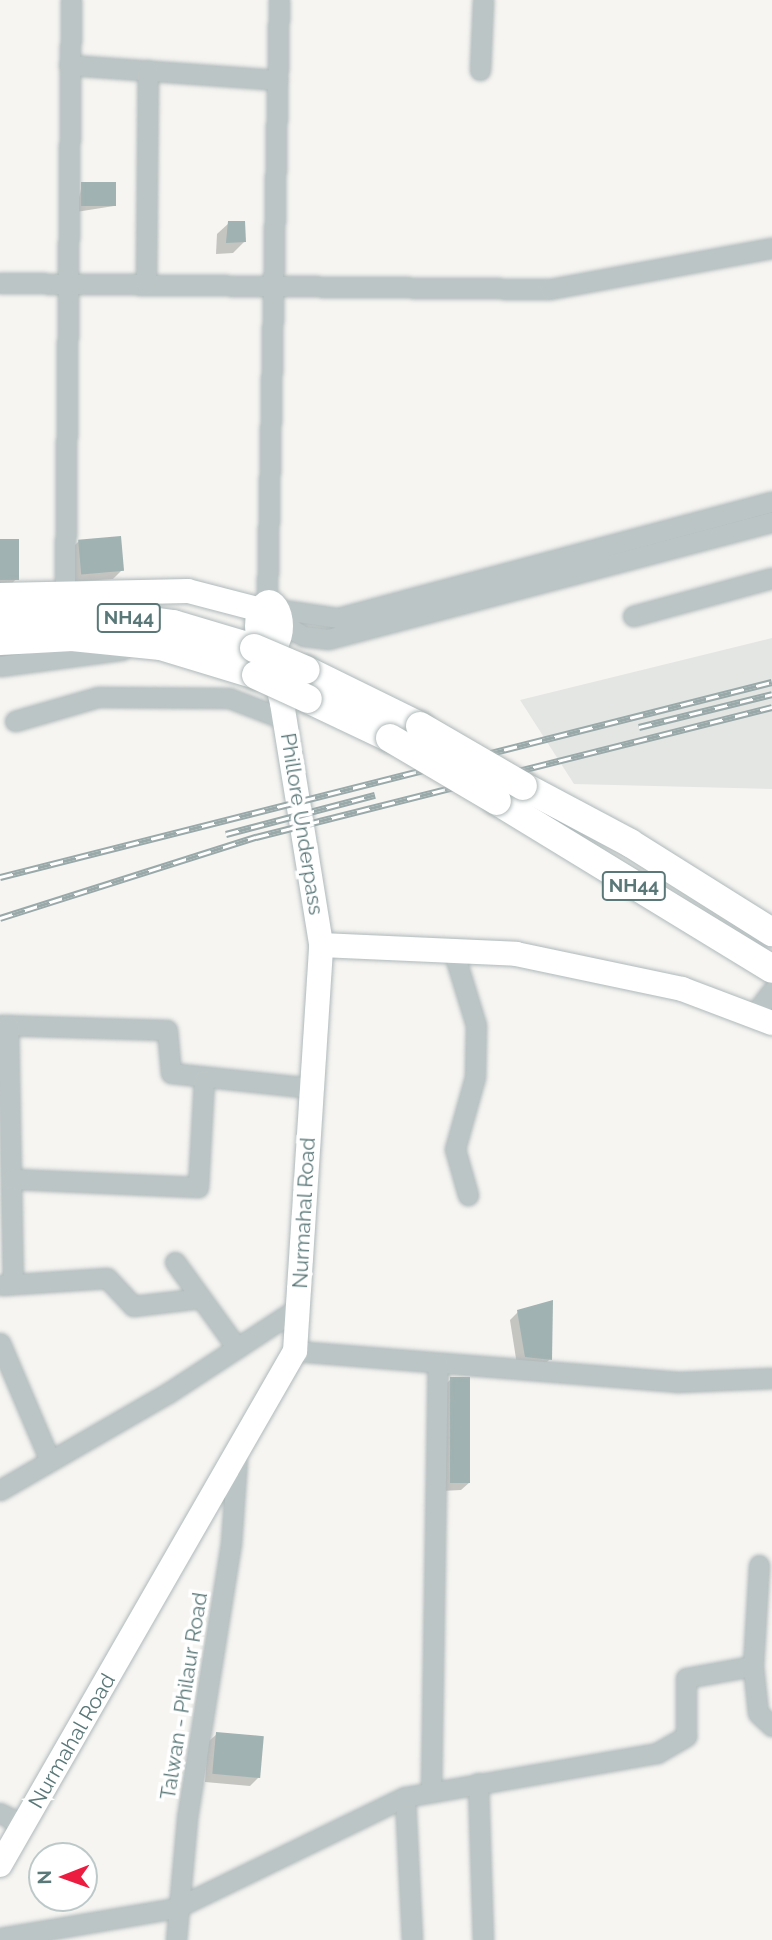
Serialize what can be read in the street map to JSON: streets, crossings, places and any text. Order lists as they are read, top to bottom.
{
  "streets": {
    "highway": ["NH44"],
    "main road": ["Phillore Underpass", "Nurmahal Road"],
    "street": ["Talwan - Philaur Road"]
  },
  "crossings": [
    ["NH44", "Phillore Underpass"],
    ["Phillore Underpass", "Nurmahal Road"],
    ["Nurmahal Road", "Talwan - Philaur Road"]
  ],
  "north": "left"
}
